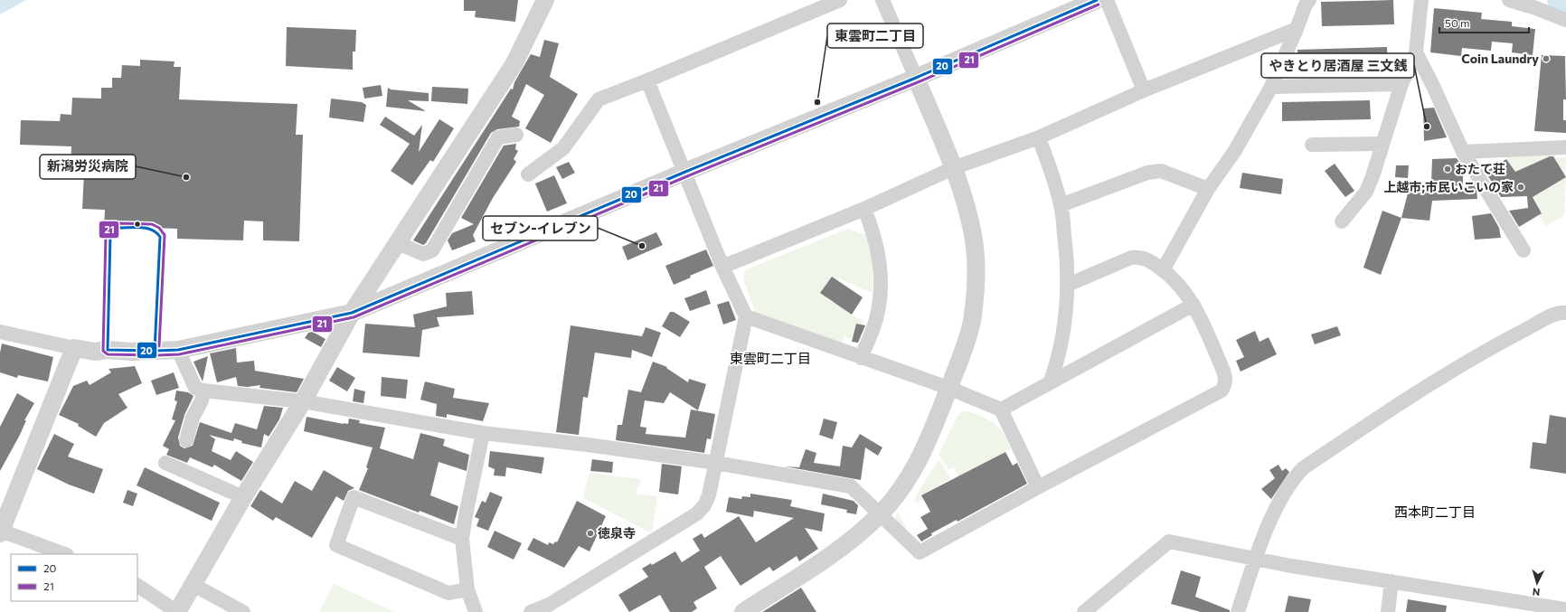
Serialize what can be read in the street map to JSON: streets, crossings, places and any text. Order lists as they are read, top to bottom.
{
  "districts": ["東雲町二丁目", "西本町二丁目"],
  "places": [
    "Coin Laundry",
    "東雲町二丁目",
    "やきとり居酒屋 三文銭",
    "おたて荘",
    "新潟労災病院",
    "上越市;市民いこいの家",
    "セブン-イレブン",
    "徳泉寺"
  ],
  "lines": ["transit line 20", "transit line 21"],
  "legend": ["20", "21"],
  "scale_bar": "50 m",
  "north": "bottom"
}
